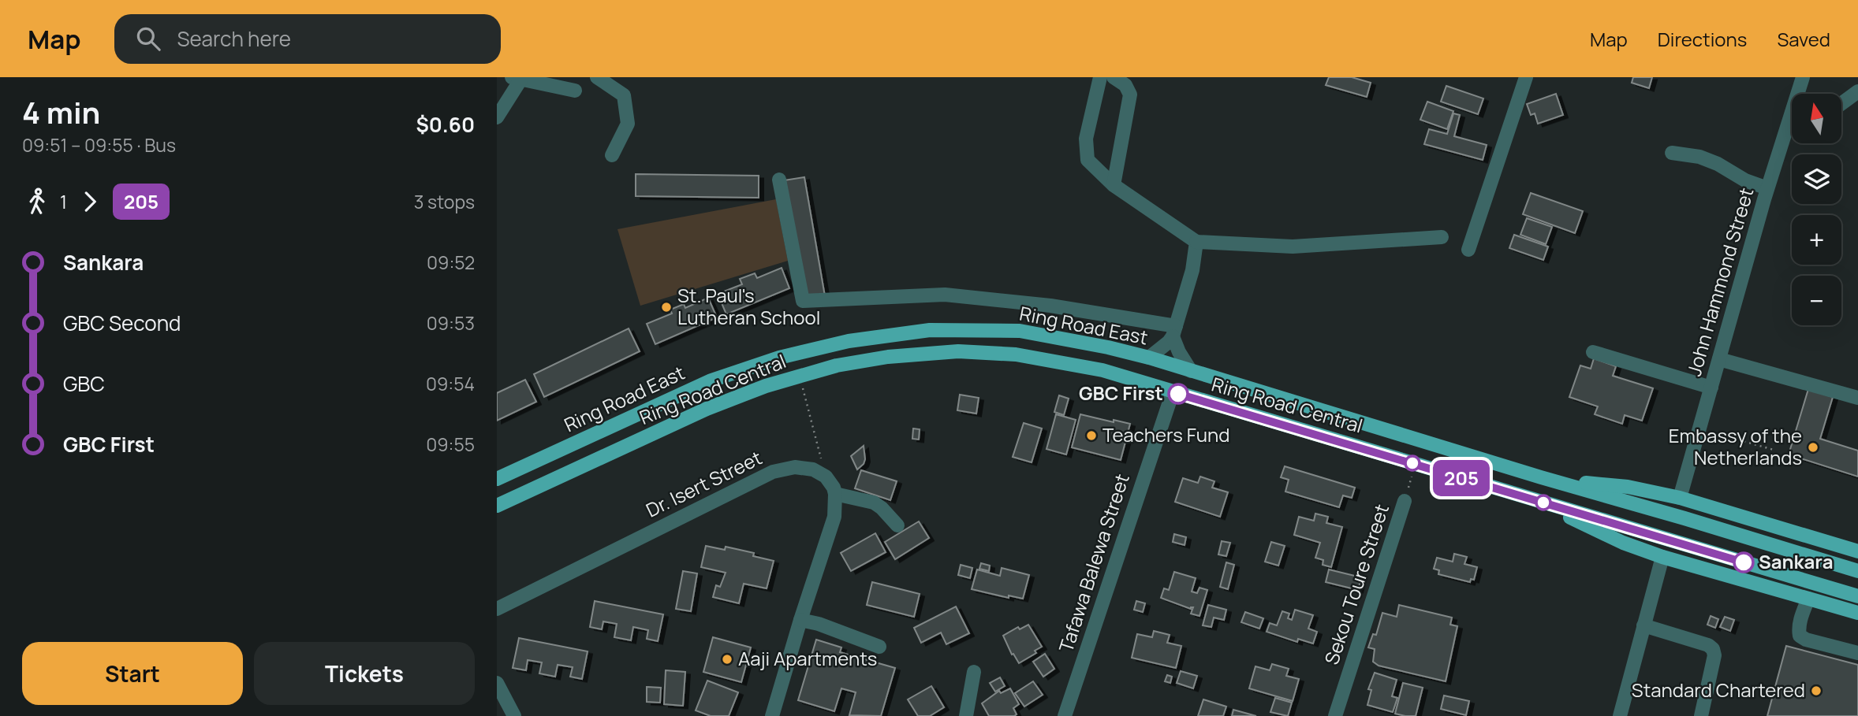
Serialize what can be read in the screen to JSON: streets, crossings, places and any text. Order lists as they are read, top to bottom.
{
  "streets": {
    "main road": ["Ring Road East", "Ring Road Central"],
    "street": [
      "John Hammond Street",
      "Dr. Isert Street",
      "Tafawa Balewa Street",
      "Sekou Toure Street"
    ]
  },
  "crossings": [
    ["Ring Road Central", "Tafawa Balewa Street"],
    ["Ring Road Central", "Sekou Toure Street"]
  ],
  "places": [
    "St. Paul's Lutheran School",
    "GBC First",
    "Teachers Fund",
    "Embassy of the Netherlands",
    "Sankara",
    "Aaji Apartments",
    "Standard Chartered"
  ],
  "lines": ["bus line 205"],
  "north": "top",
  "page": {
    "header": "Map",
    "search": "Search here",
    "nav": ["Map", "Directions", "Saved"],
    "heading": ["4 min", "09:51 – 09:55 · Bus", "$0.60"],
    "on_map": "205",
    "map_buttons": ["+", "−"],
    "legs": ["1", "205", "3 stops"],
    "list": [
      {
        "name": "Sankara",
        "value": "09:52"
      },
      {
        "name": "GBC Second",
        "value": "09:53"
      },
      {
        "name": "GBC",
        "value": "09:54"
      },
      {
        "name": "GBC First",
        "value": "09:55"
      }
    ],
    "buttons": ["Start", "Tickets"]
  }
}
